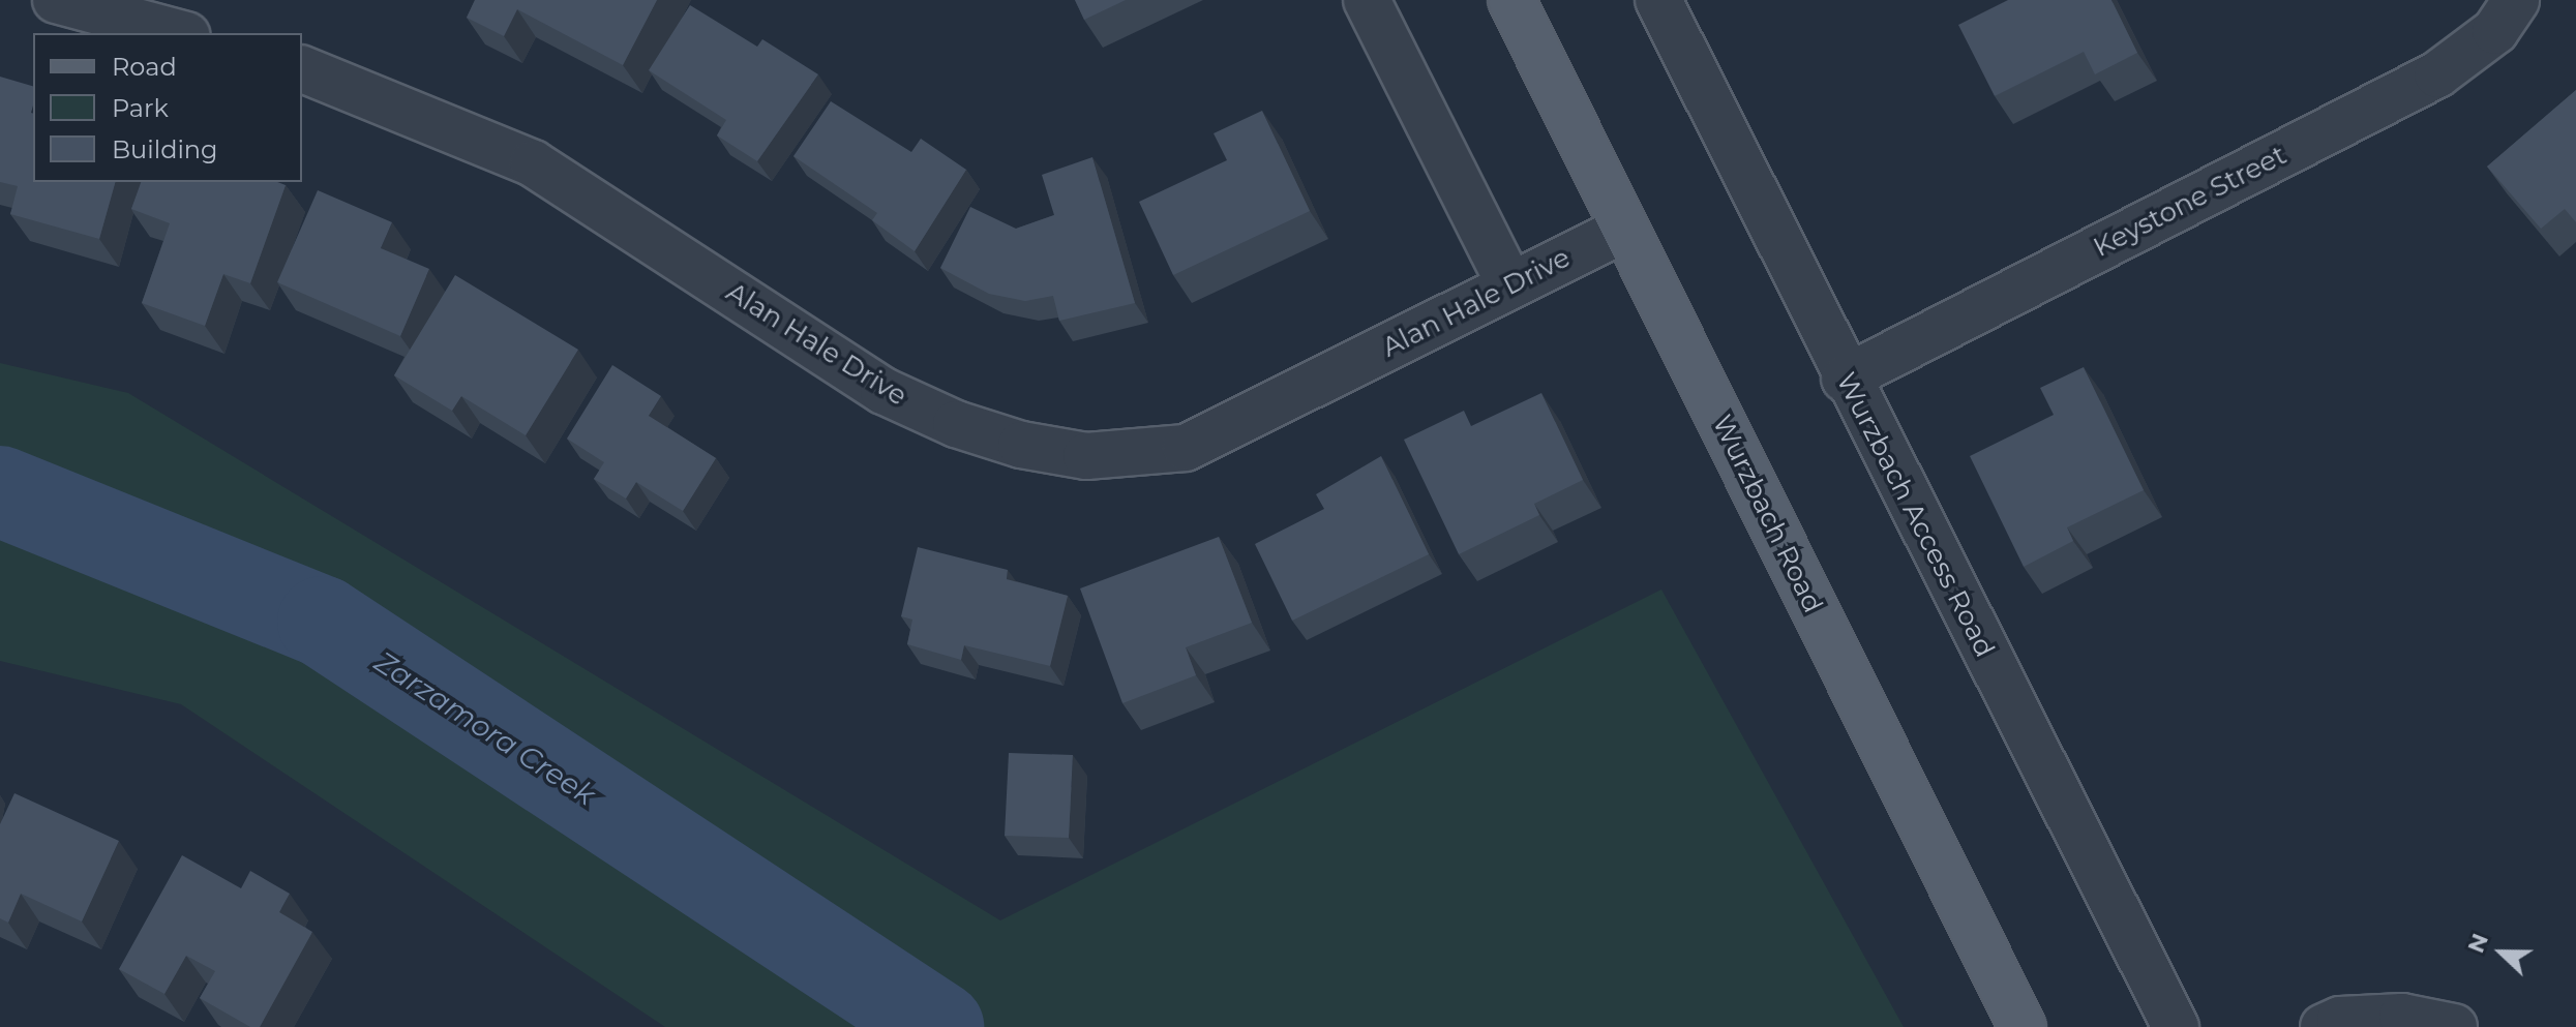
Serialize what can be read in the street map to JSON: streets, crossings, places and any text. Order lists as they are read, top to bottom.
{
  "streets": {
    "main road": ["Wurzbach Road"],
    "street": ["Keystone Street", "Alan Hale Drive", "Wurzbach Access Road"]
  },
  "crossings": [
    ["Keystone Street", "Wurzbach Access Road"],
    ["Alan Hale Drive", "Wurzbach Road"]
  ],
  "water": ["Zarzamora Creek"],
  "legend": ["Road", "Park", "Building"],
  "north": "left"
}
